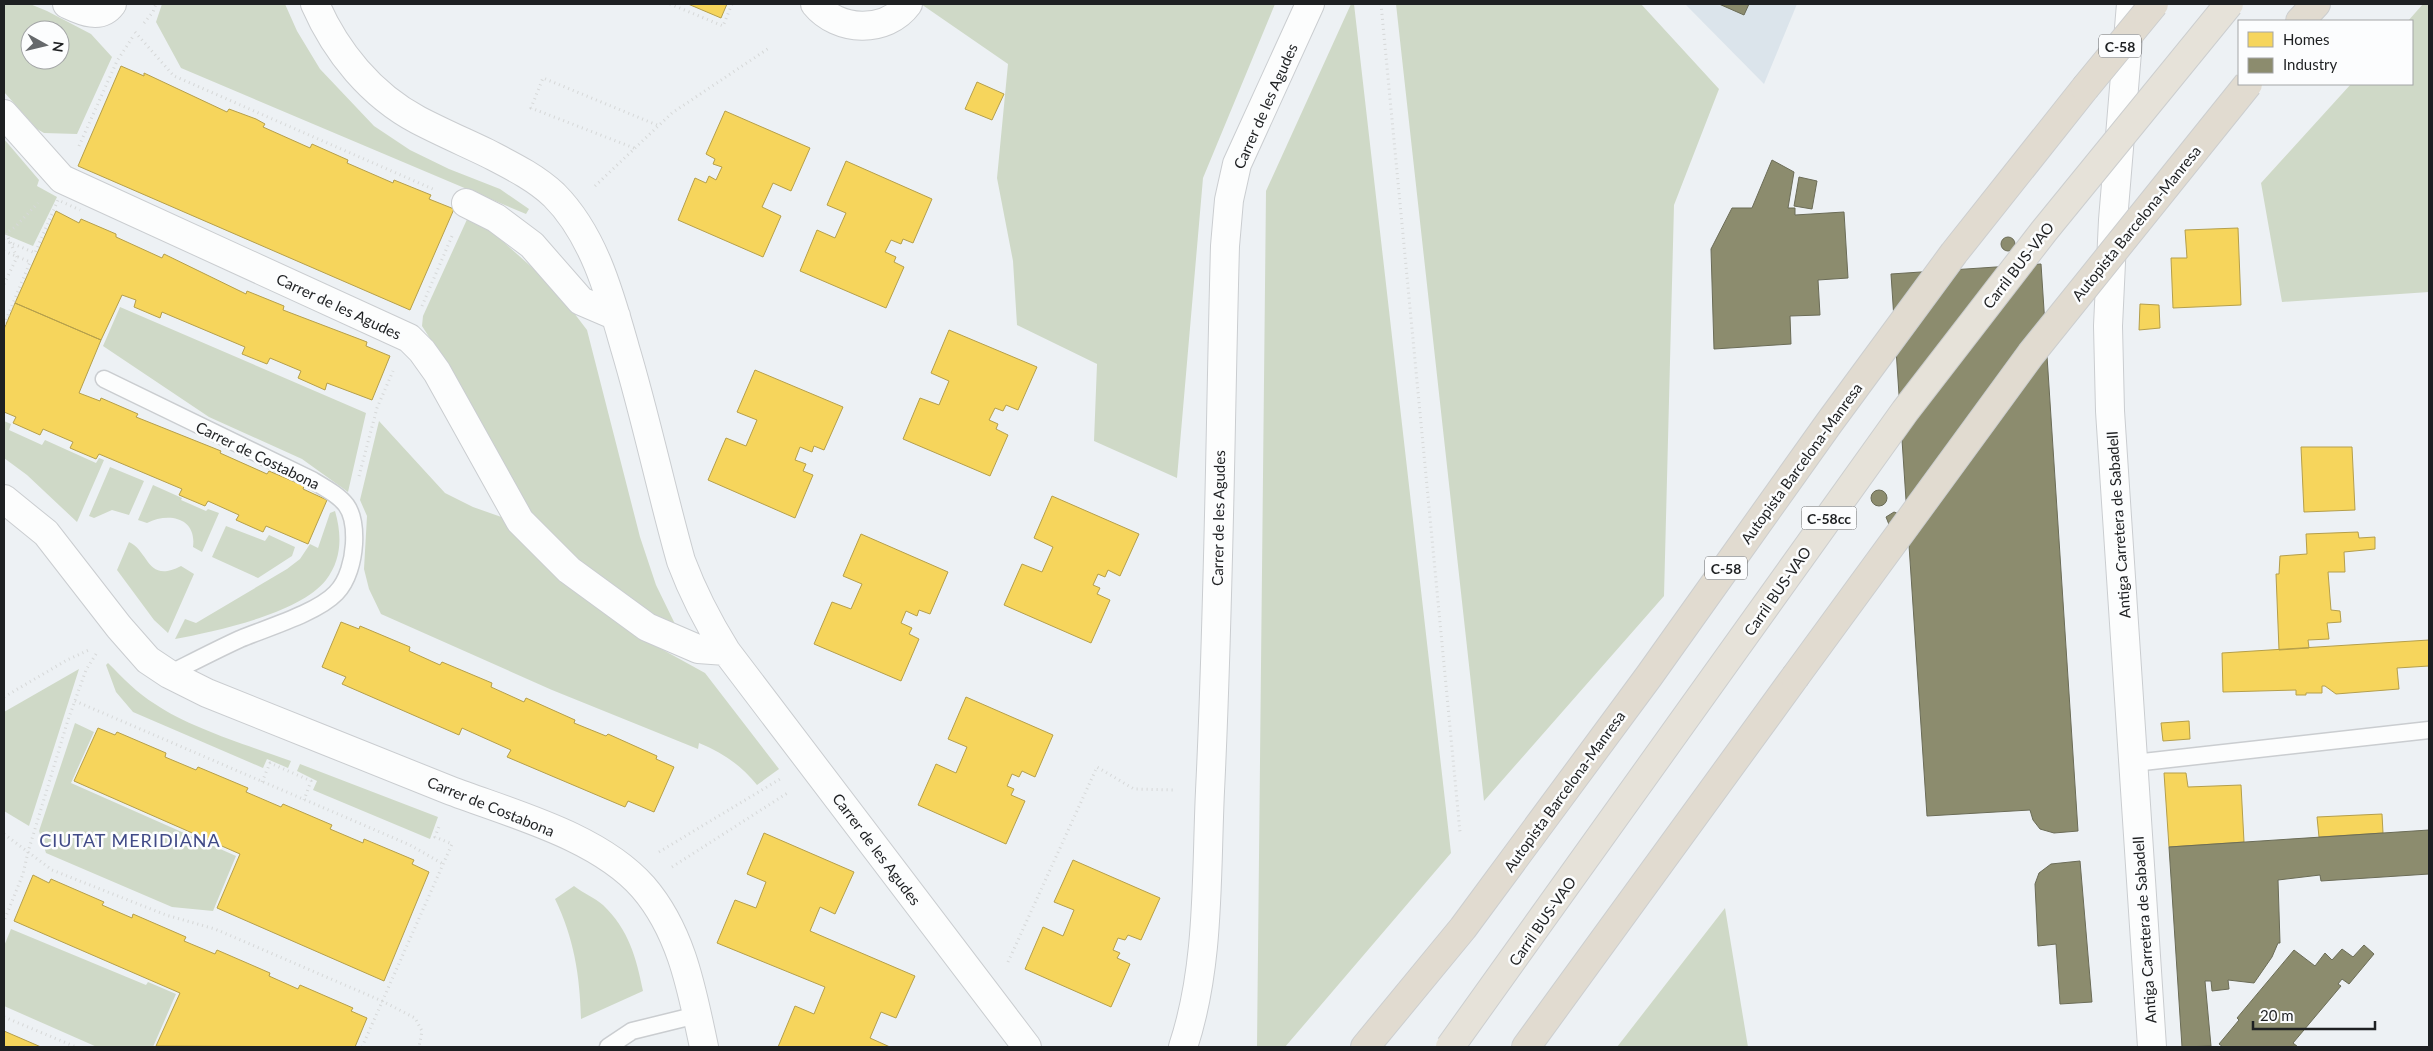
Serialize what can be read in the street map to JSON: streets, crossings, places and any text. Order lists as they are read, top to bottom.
{
  "streets": {
    "highway": [
      "C-58",
      "Autopista Barcelona-Manresa",
      "Carril BUS-VAO",
      "C-58cc"
    ],
    "street": ["Carrer de les Agudes", "Carrer de Costabona", "Antiga Carretera de Sabadell"]
  },
  "districts": ["CIUTAT MERIDIANA"],
  "legend": ["Homes", "Industry"],
  "scale_bar": "20 m",
  "north": "right"
}
